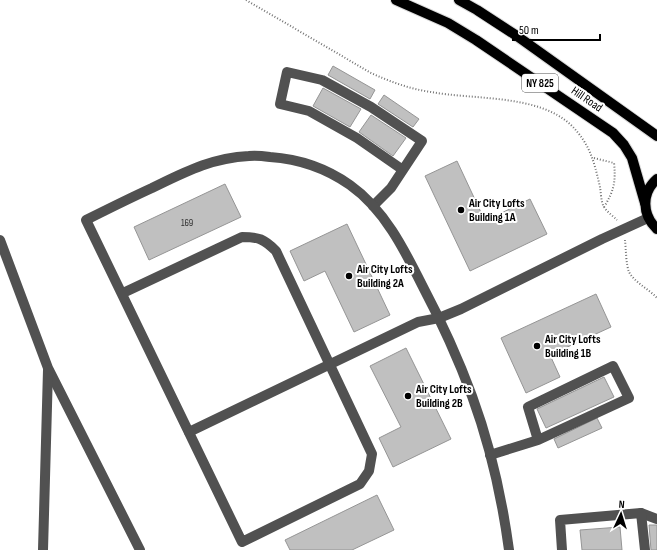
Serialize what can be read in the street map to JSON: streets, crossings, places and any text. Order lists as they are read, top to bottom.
{
  "streets": {
    "main road": ["NY 825", "Hill Road"]
  },
  "crossings": [
    ["NY 825", "Hill Road"]
  ],
  "places": [
    "Air City Lofts Building 1A",
    "Air City Lofts Building 2A",
    "Air City Lofts Building 1B",
    "Air City Lofts Building 2B"
  ],
  "house_numbers": ["169"],
  "scale_bar": "50 m",
  "north": "top"
}
